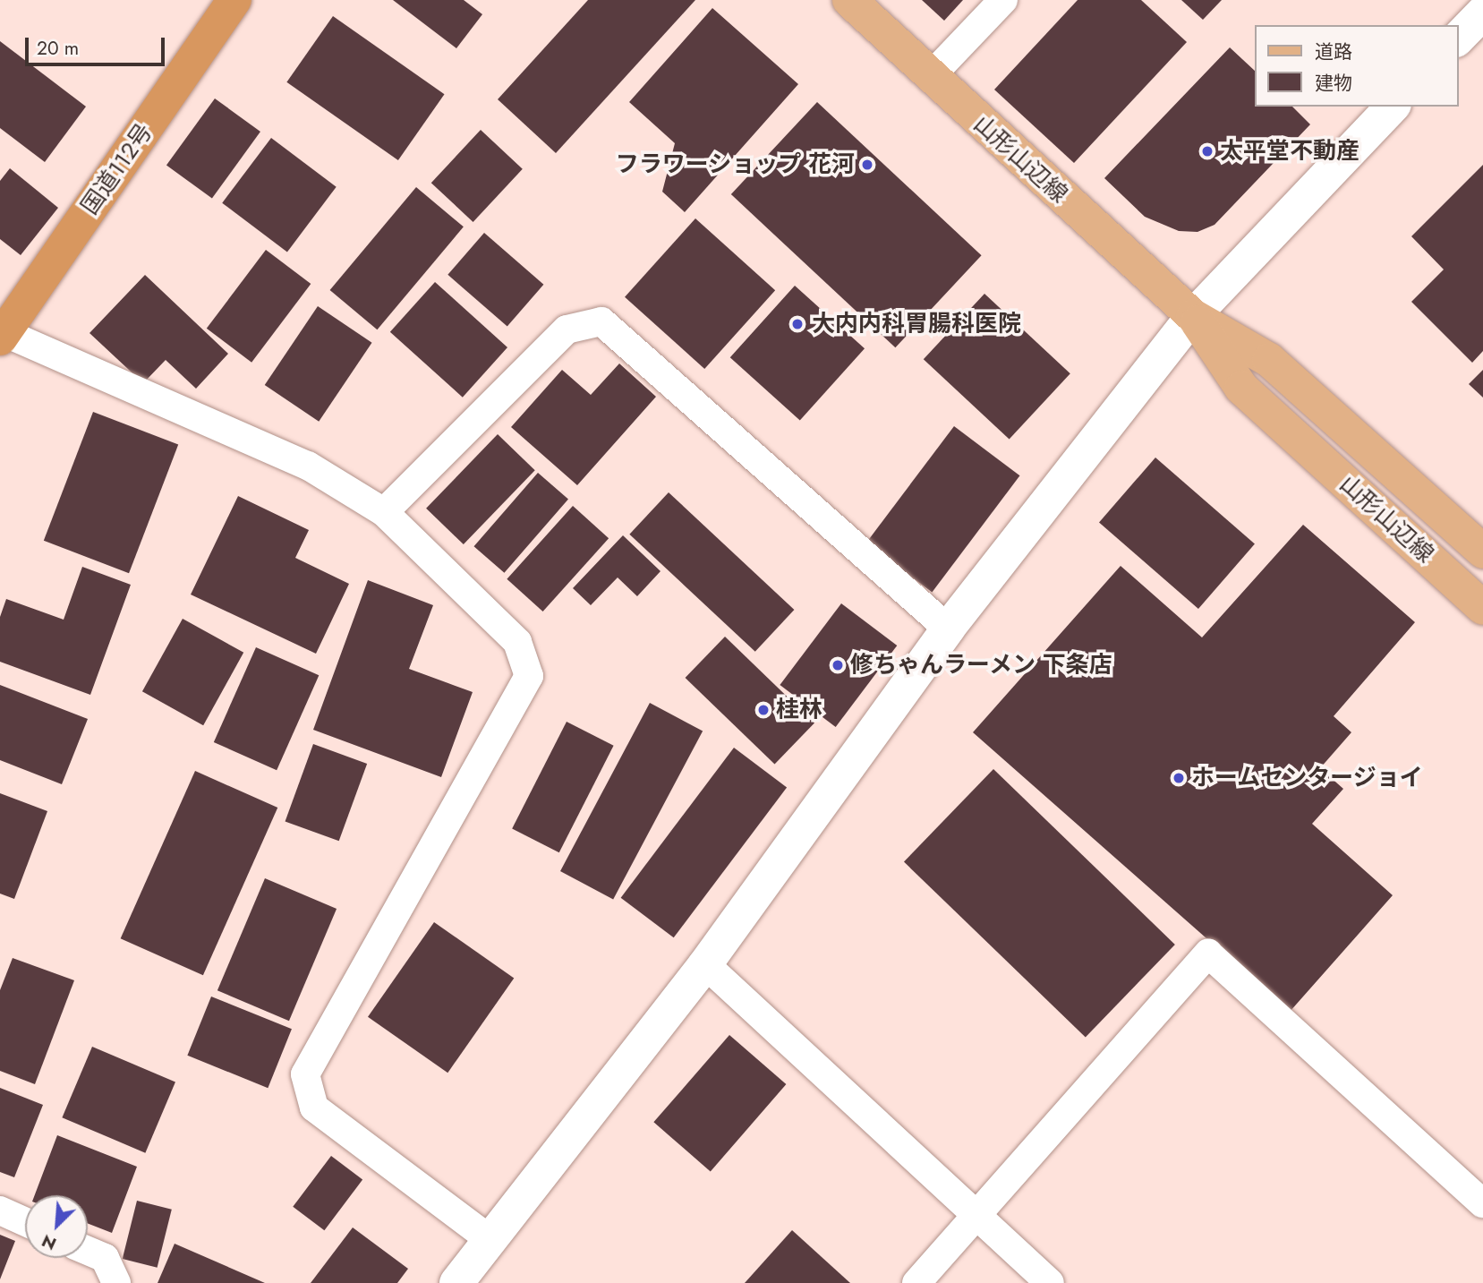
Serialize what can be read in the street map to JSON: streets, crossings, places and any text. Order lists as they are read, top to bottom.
{
  "streets": {
    "highway": ["国道112号"],
    "main road": ["山形山辺線"]
  },
  "places": [
    "太平堂不動産",
    "フラワーショップ 花河",
    "大内内科胃腸科医院",
    "修ちゃんラーメン 下条店",
    "桂林",
    "ホームセンタージョイ"
  ],
  "legend": ["道路", "建物"],
  "scale_bar": "20 m",
  "north": "bottom left"
}
